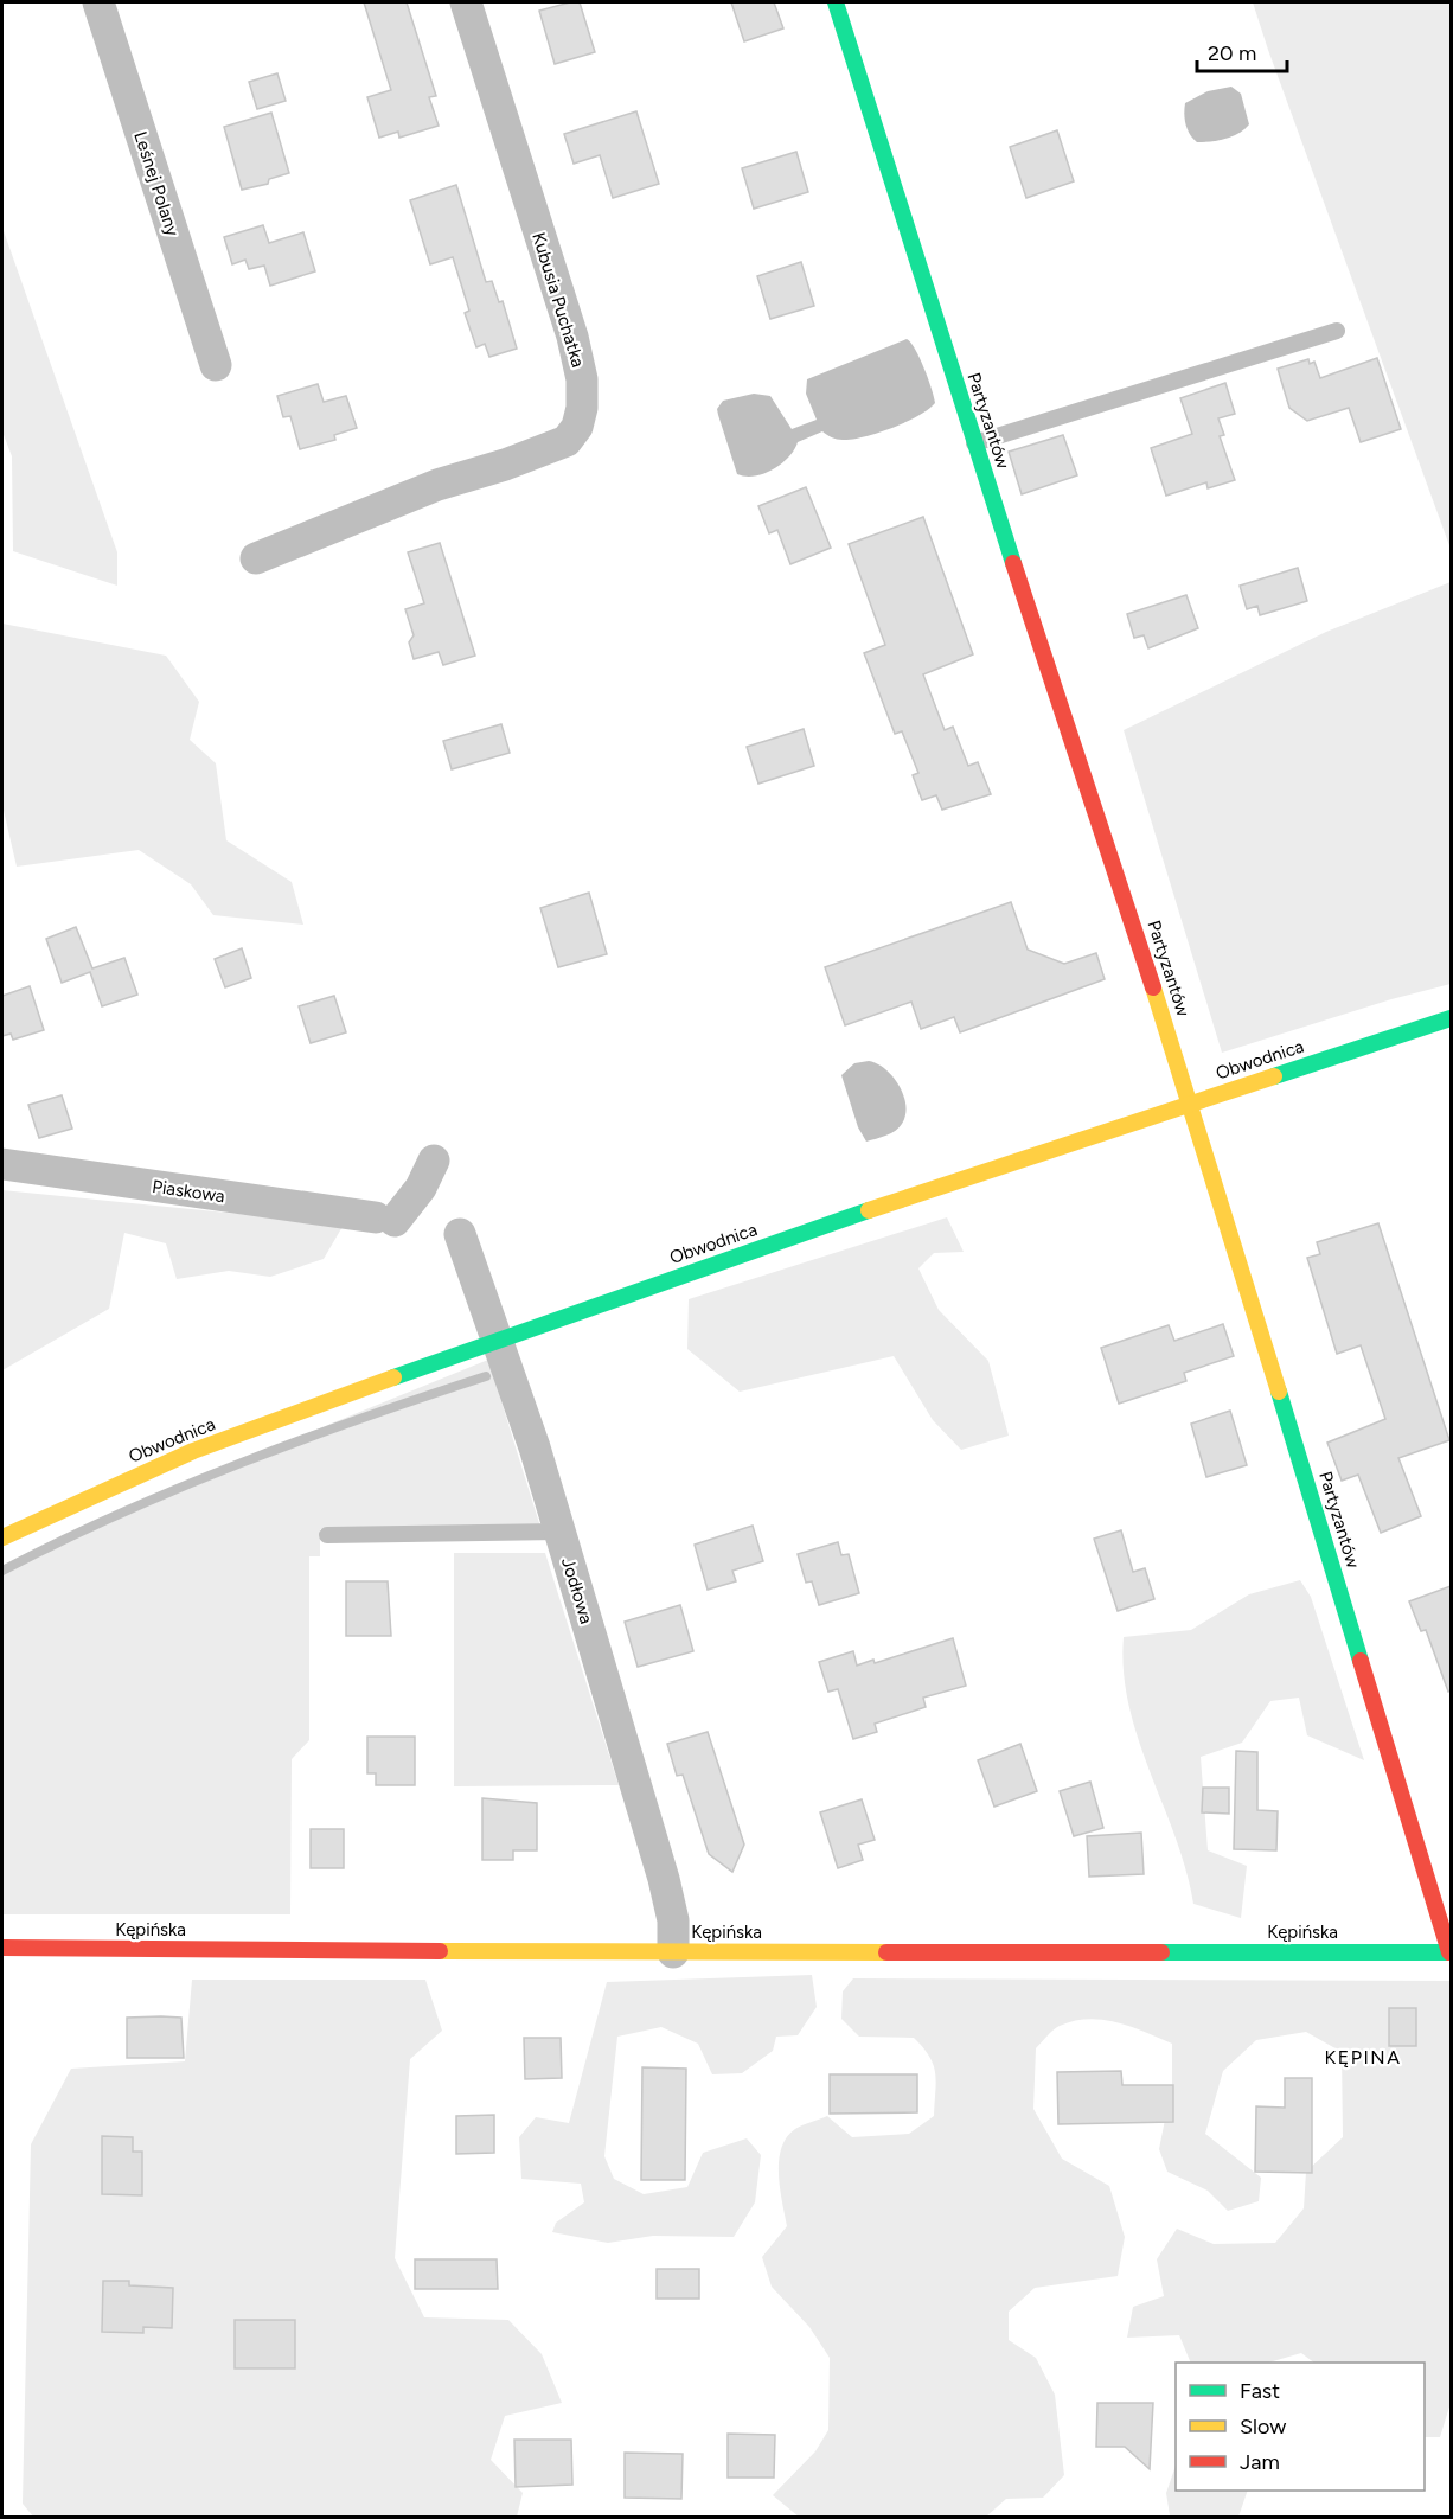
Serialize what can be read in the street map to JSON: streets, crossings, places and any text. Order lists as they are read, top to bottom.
{
  "streets": {
    "street": [
      "Leśnej Polany",
      "Kubusia Puchatka",
      "Partyzantów",
      "Obwodnica",
      "Piaskowa",
      "Jodłowa",
      "Kępińska"
    ]
  },
  "crossings": [
    ["Partyzantów", "Obwodnica"],
    ["Partyzantów", "Kępińska"],
    ["Obwodnica", "Jodłowa"],
    ["Jodłowa", "Kępińska"]
  ],
  "districts": ["KĘPINA"],
  "legend": ["Fast", "Slow", "Jam"],
  "scale_bar": "20 m"
}
